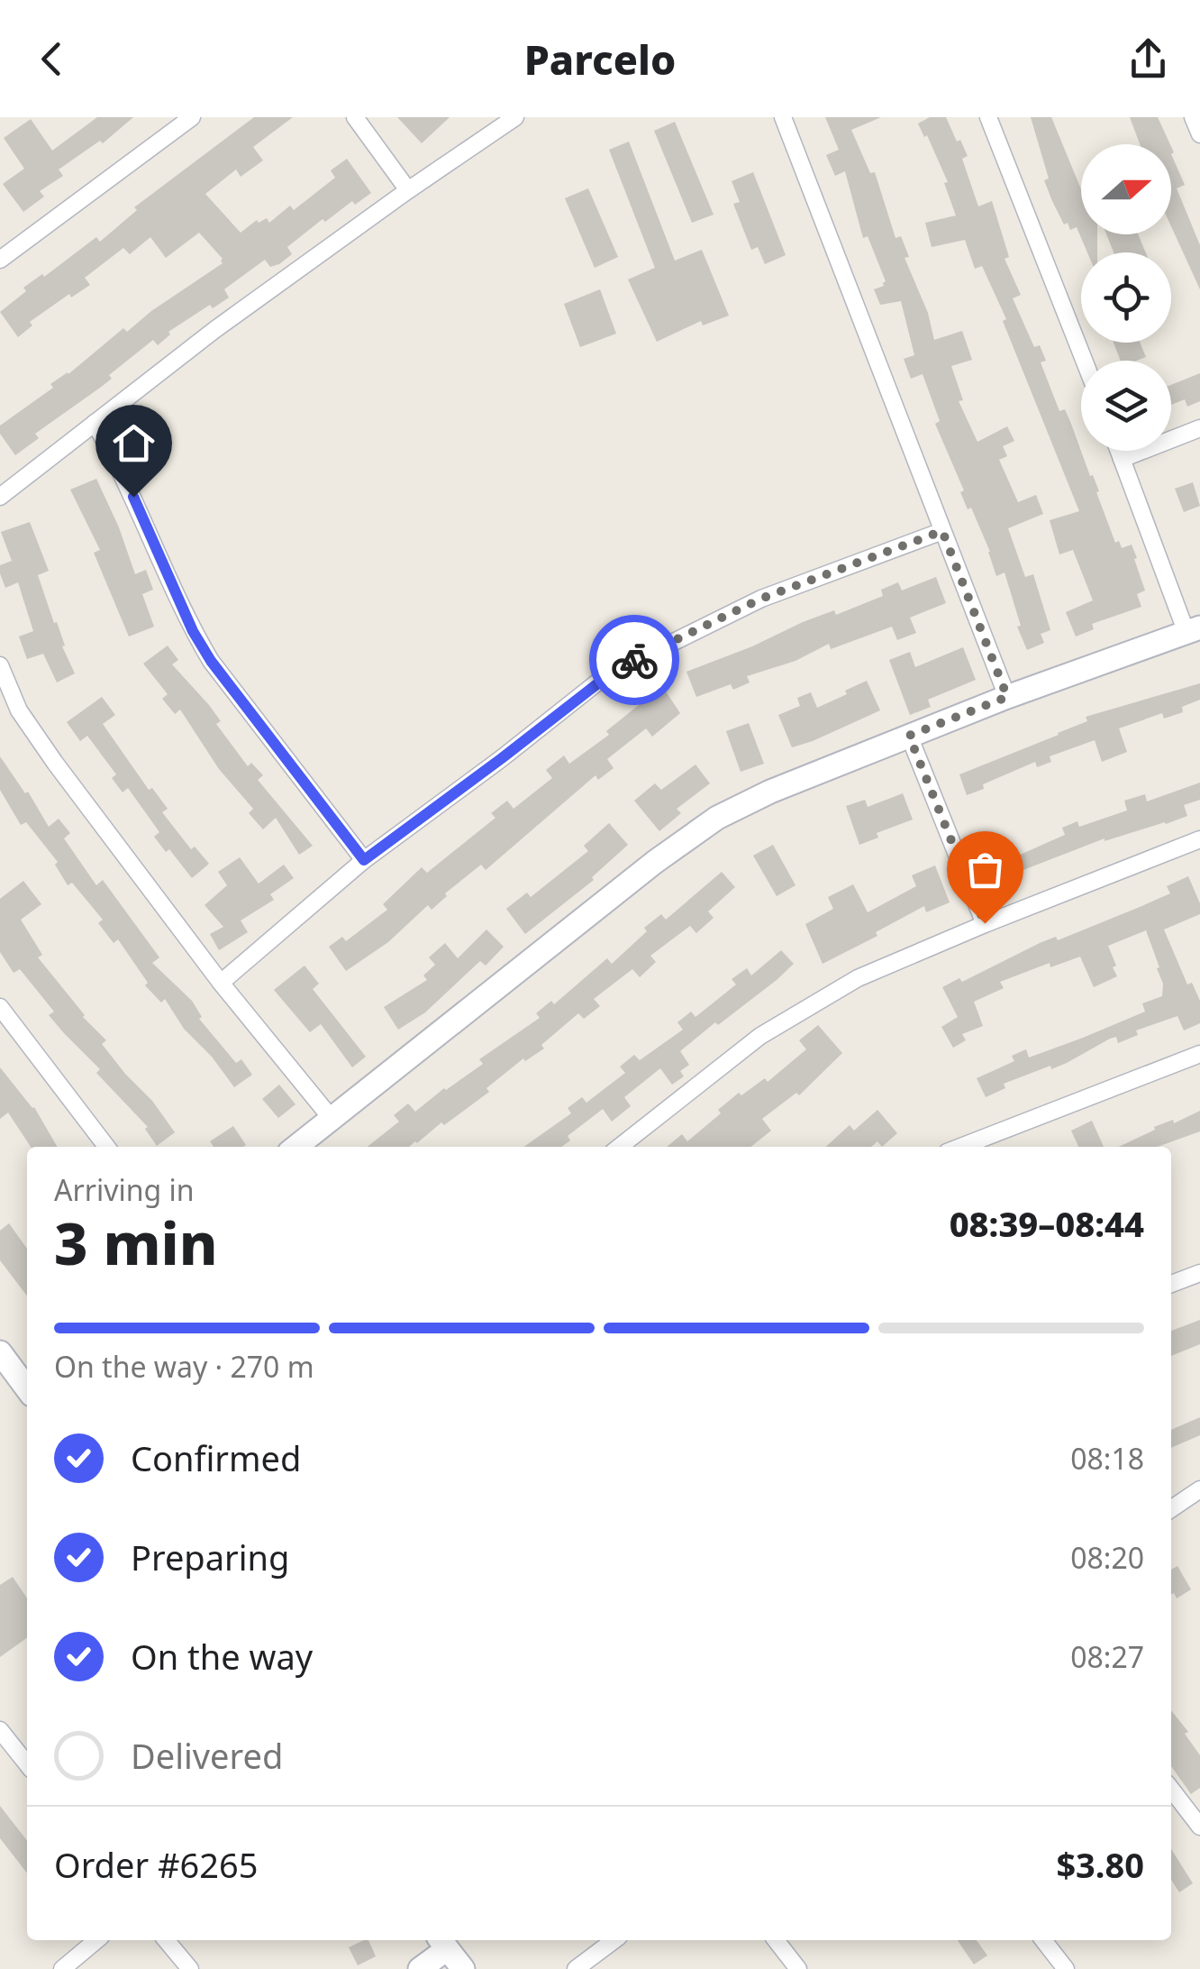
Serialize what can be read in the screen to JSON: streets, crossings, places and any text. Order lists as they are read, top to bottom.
{
  "north": "right",
  "page": {
    "header": "Parcelo",
    "heading": ["3 min", "Arriving in", "08:39–08:44"],
    "panel": ["Order #6265", "$3.80"],
    "bar": "On the way · 270 m",
    "list": [
      ["Confirmed", "08:18"],
      ["Preparing", "08:20"],
      ["On the way", "08:27"],
      "Delivered"
    ]
  }
}
